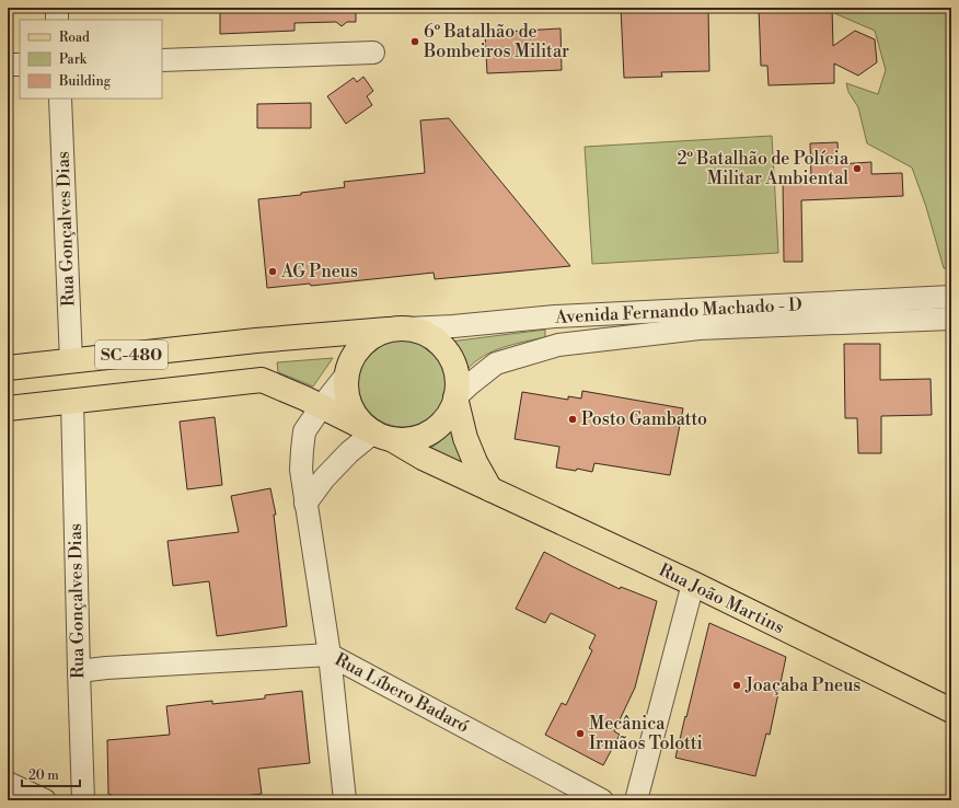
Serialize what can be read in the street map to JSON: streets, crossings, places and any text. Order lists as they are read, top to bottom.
{
  "streets": {
    "main road": ["Avenida Fernando Machado - D", "SC-480", "Rua João Martins"],
    "street": ["Rua Gonçalves Dias", "Rua Líbero Badaró"]
  },
  "crossings": [
    ["Rua Gonçalves Dias", "Avenida Fernando Machado - D"],
    ["Rua Gonçalves Dias", "Rua Líbero Badaró"],
    ["Avenida Fernando Machado - D", "Rua João Martins"]
  ],
  "places": [
    "6º Batalhão de Bombeiros Militar",
    "2º Batalhão de Polícia Militar Ambiental",
    "AG Pneus",
    "Posto Gambatto",
    "Joaçaba Pneus",
    "Mecânica Irmãos Tolotti"
  ],
  "legend": ["Road", "Park", "Building"],
  "scale_bar": "20 m"
}
